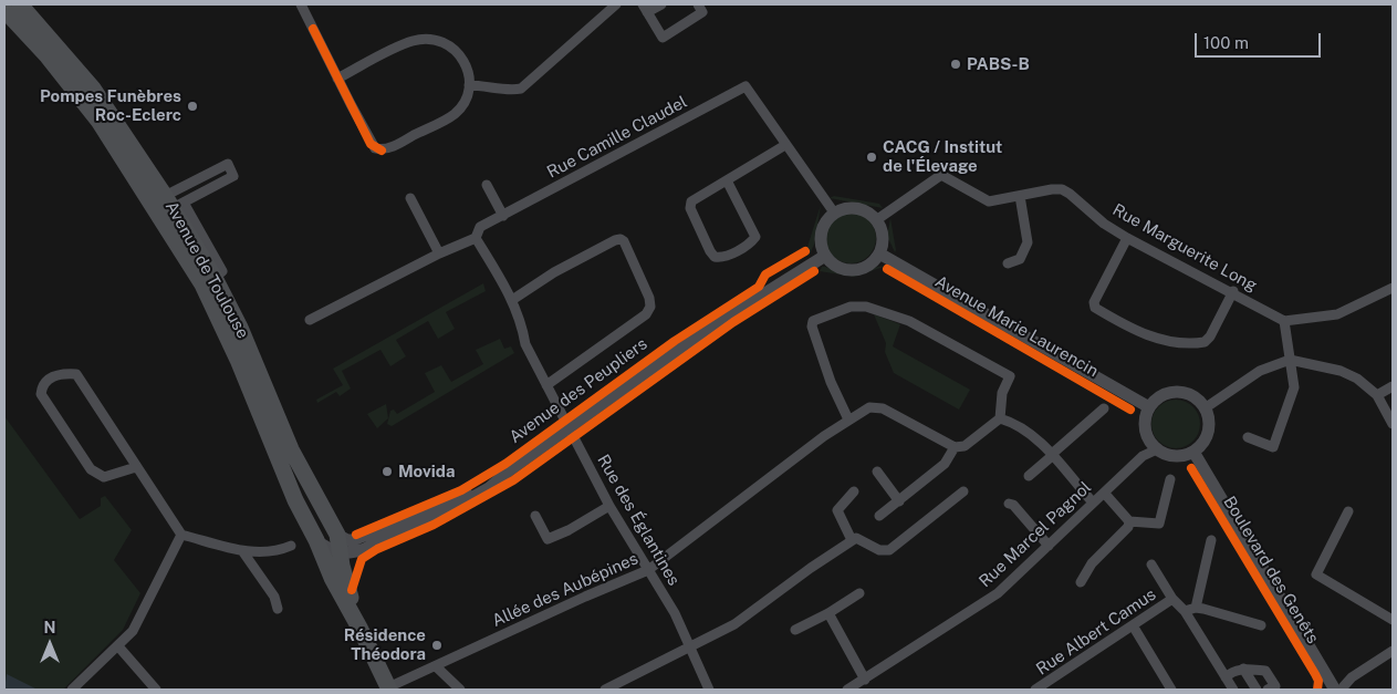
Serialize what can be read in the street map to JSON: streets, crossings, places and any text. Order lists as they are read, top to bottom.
{
  "streets": {
    "main road": ["Avenue de Toulouse"],
    "street": [
      "Rue Camille Claudel",
      "Rue Marguerite Long",
      "Avenue Marie Laurencin",
      "Avenue des Peupliers",
      "Rue des Églantines",
      "Rue Marcel Pagnol",
      "Boulevard des Genêts",
      "Allée des Aubépines",
      "Rue Albert Camus"
    ]
  },
  "crossings": [
    ["Rue Camille Claudel", "Rue des Églantines"],
    ["Rue Marguerite Long", "Avenue Marie Laurencin"],
    ["Rue Marguerite Long", "Avenue des Peupliers"],
    ["Avenue de Toulouse", "Avenue des Peupliers"],
    ["Avenue de Toulouse", "Allée des Aubépines"],
    ["Avenue Marie Laurencin", "Avenue des Peupliers"],
    ["Avenue Marie Laurencin", "Rue Marcel Pagnol"],
    ["Avenue Marie Laurencin", "Boulevard des Genêts"],
    ["Avenue des Peupliers", "Rue des Églantines"],
    ["Rue des Églantines", "Allée des Aubépines"],
    ["Rue Marcel Pagnol", "Boulevard des Genêts"]
  ],
  "places": [
    "PABS-B",
    "Pompes Funèbres Roc-Eclerc",
    "CACG / Institut de l'Élevage",
    "Movida",
    "Résidence Théodora"
  ],
  "scale_bar": "100 m",
  "north": "top"
}
